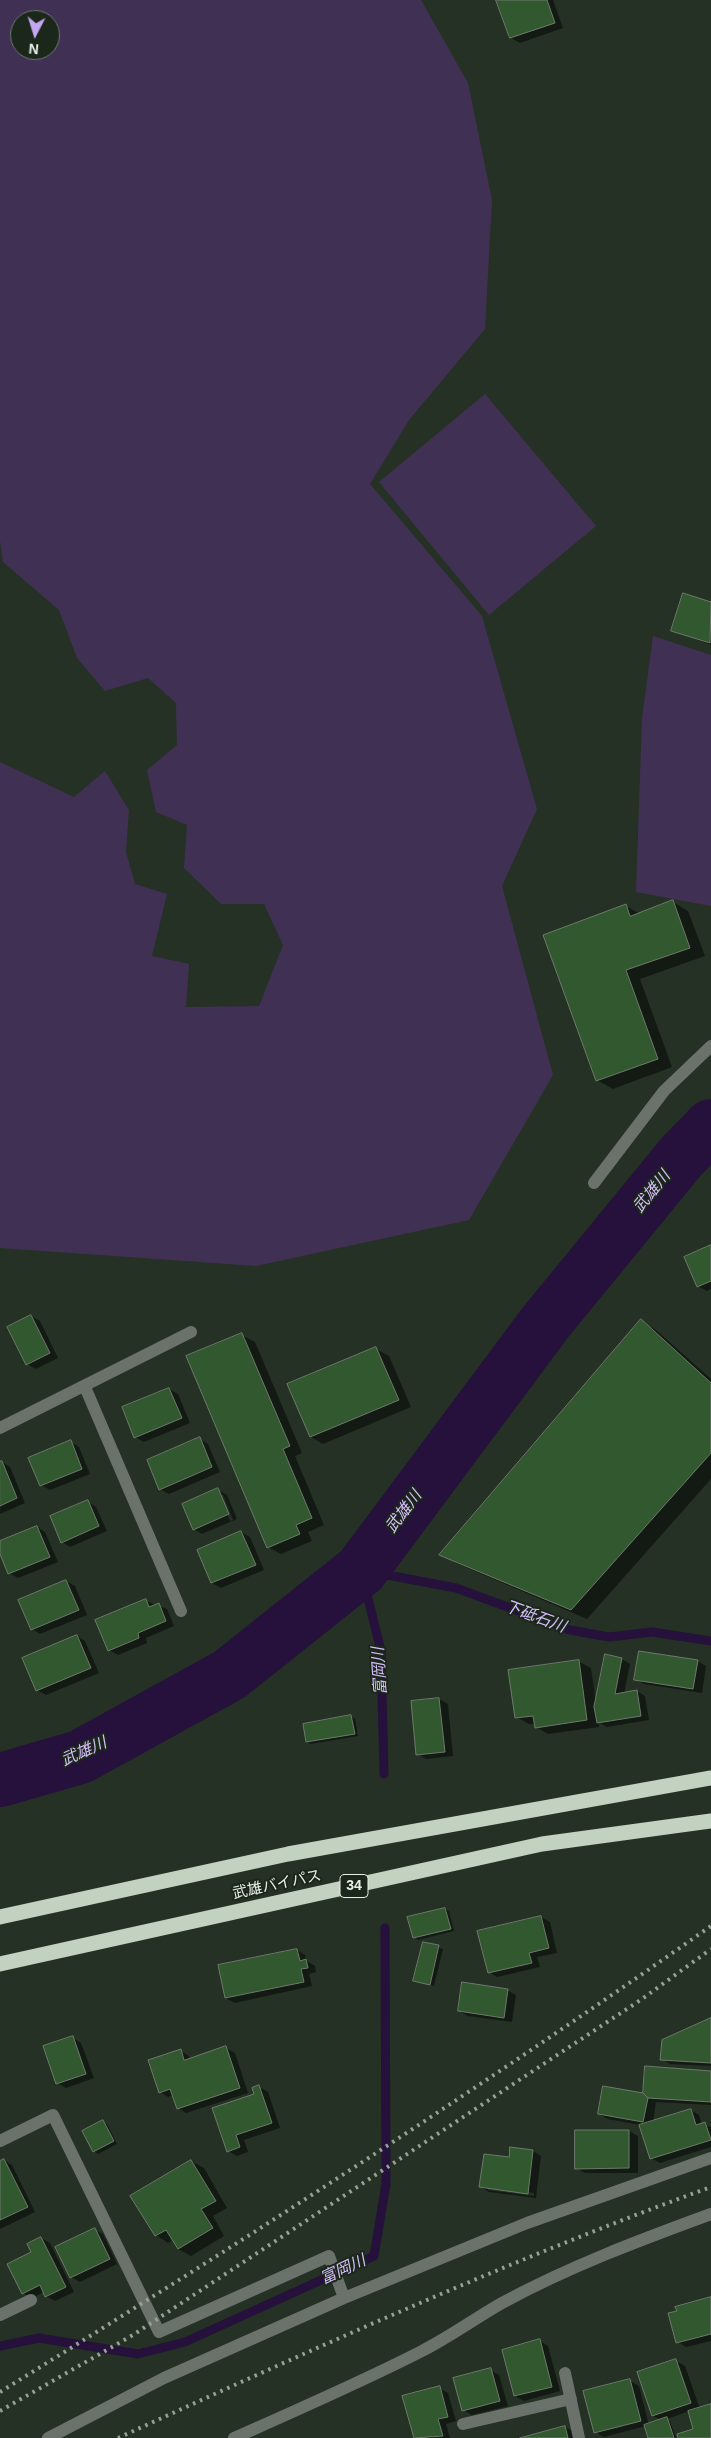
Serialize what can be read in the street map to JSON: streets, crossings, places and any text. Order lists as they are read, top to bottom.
{
  "streets": {
    "highway": ["武雄バイパス", "34"]
  },
  "water": ["武雄川", "下砥石川", "富岡川"],
  "north": "bottom"
}
